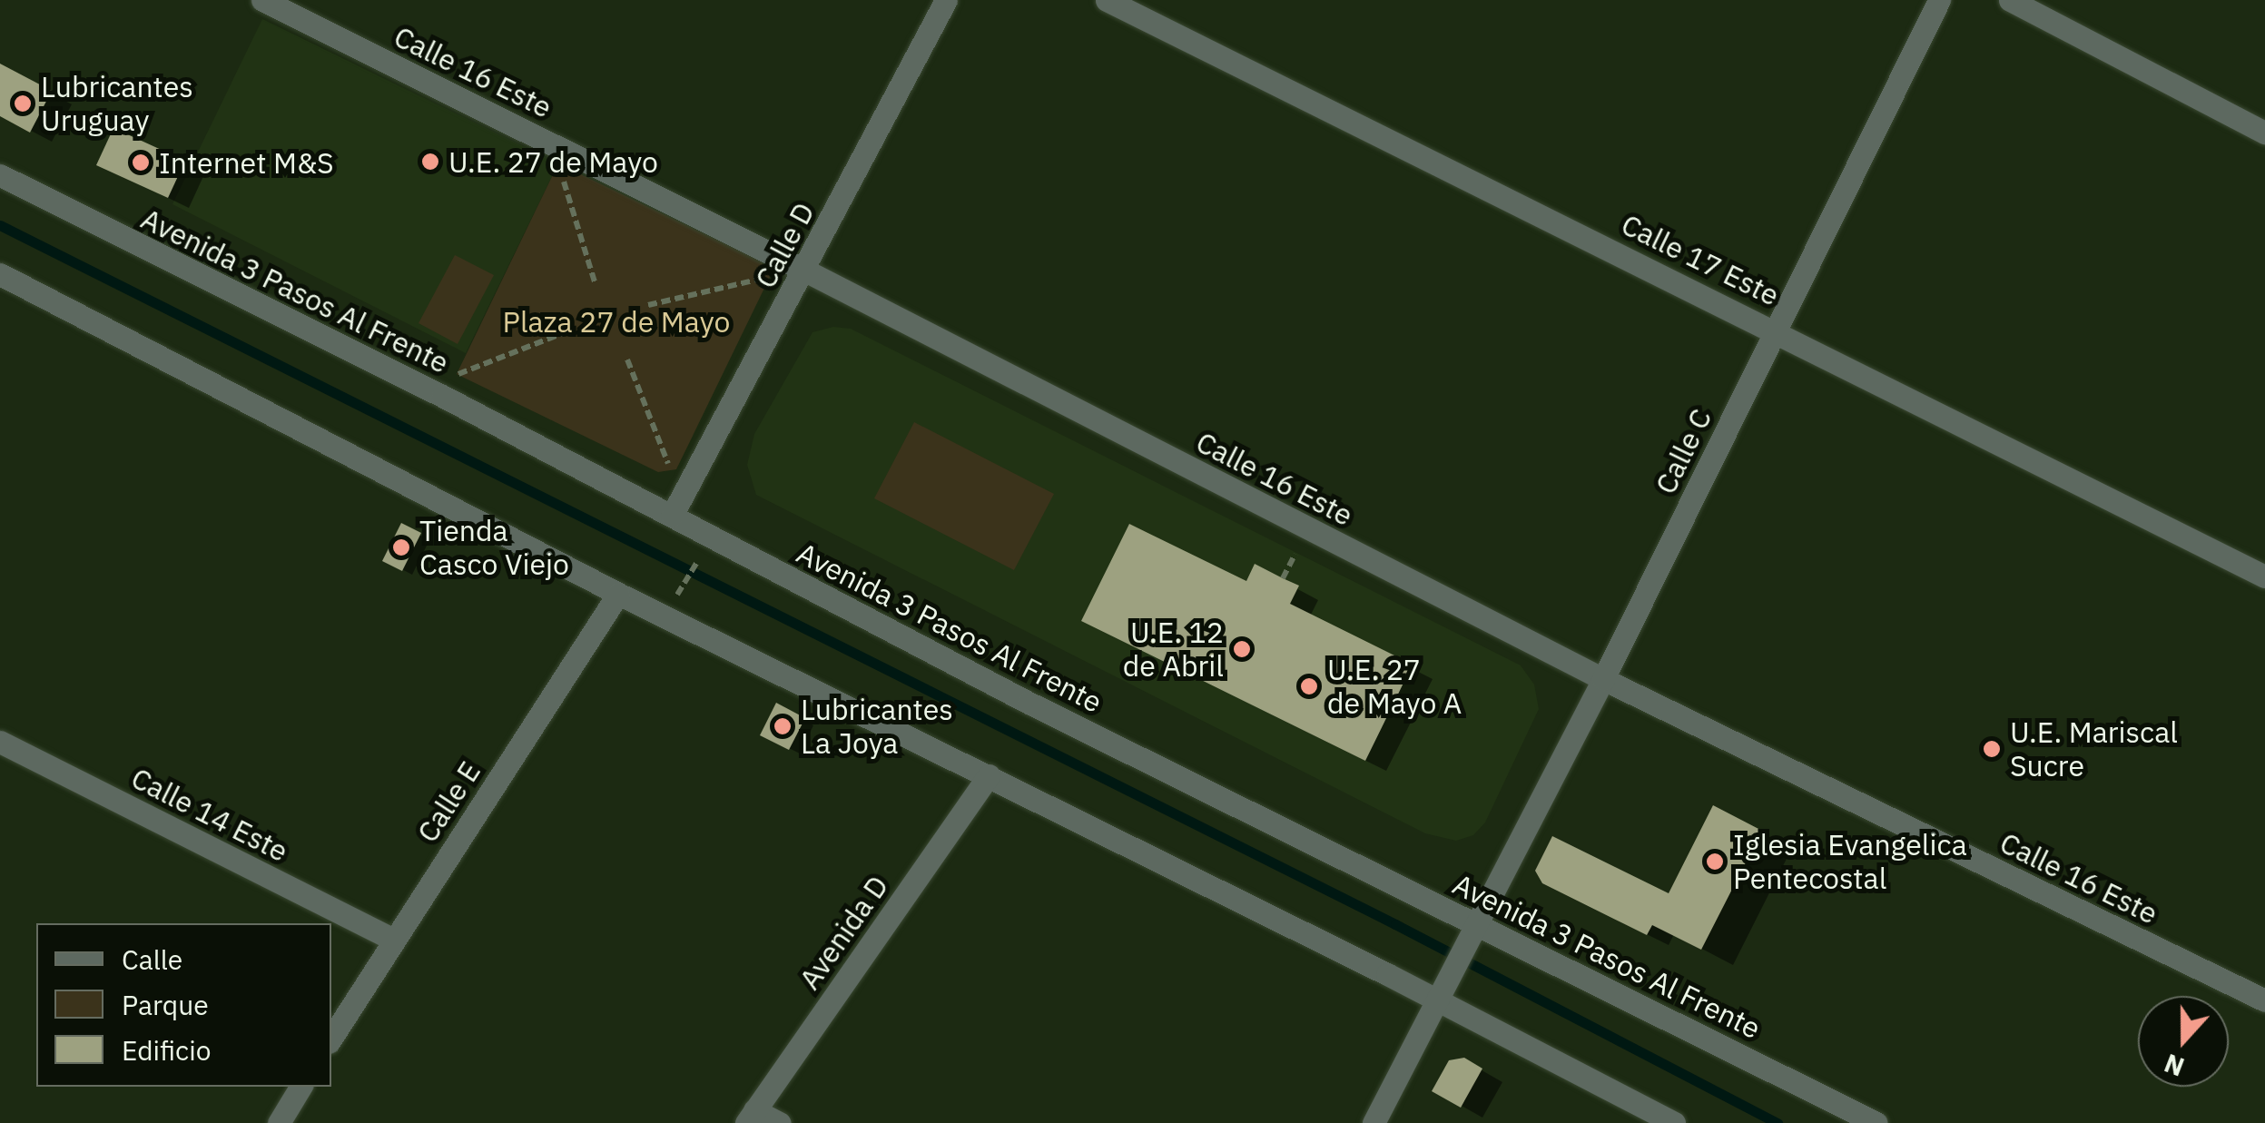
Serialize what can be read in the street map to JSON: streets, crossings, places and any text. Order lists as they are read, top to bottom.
{
  "streets": {
    "street": [
      "Calle 16 Este",
      "Calle D",
      "Calle 17 Este",
      "Avenida 3 Pasos Al Frente",
      "Calle C",
      "Calle E",
      "Calle 14 Este",
      "Avenida D"
    ]
  },
  "crossings": [
    ["Calle 16 Este", "Calle D"],
    ["Calle 16 Este", "Calle C"],
    ["Calle D", "Avenida 3 Pasos Al Frente"],
    ["Calle 17 Este", "Calle C"],
    ["Avenida 3 Pasos Al Frente", "Calle C"],
    ["Calle E", "Calle 14 Este"]
  ],
  "parks": ["Plaza 27 de Mayo"],
  "places": [
    "Lubricantes Uruguay",
    "U.E. 27 de Mayo",
    "Internet M&S",
    "Tienda Casco Viejo",
    "U.E. 12 de Abril",
    "U.E. 27 de Mayo A",
    "Lubricantes La Joya",
    "U.E. Mariscal Sucre",
    "Iglesia Evangelica Pentecostal"
  ],
  "legend": ["Calle", "Parque", "Edificio"],
  "north": "bottom"
}
